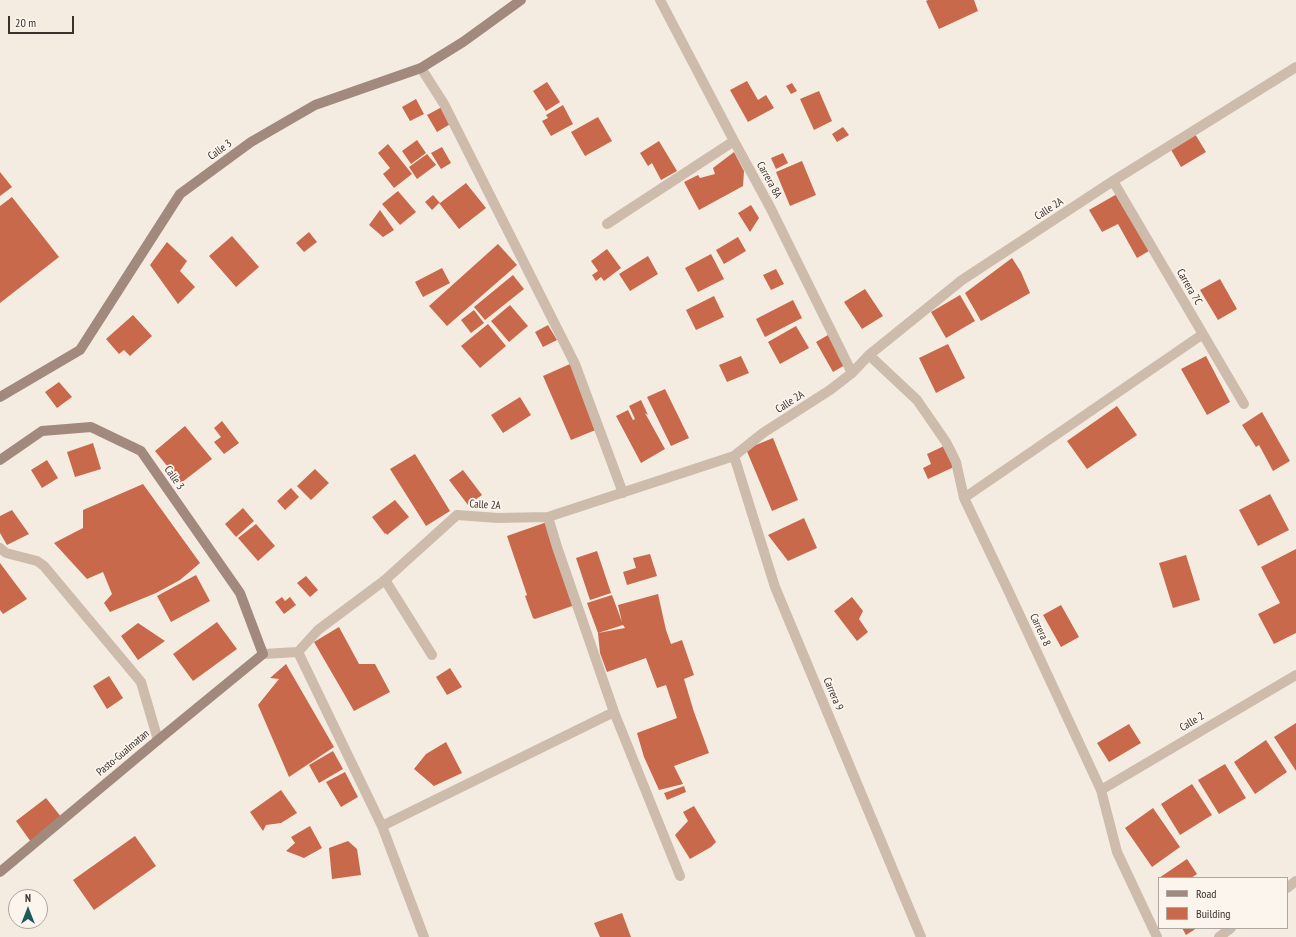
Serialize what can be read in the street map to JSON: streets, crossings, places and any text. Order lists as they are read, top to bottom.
{
  "streets": {
    "street": [
      "Calle 3",
      "Carrera 8A",
      "Calle 2A",
      "Carrera 7C",
      "Carrera 8",
      "Carrera 9",
      "Calle 2",
      "Pasto-Gualmatan"
    ]
  },
  "crossings": [
    ["Calle 3", "Pasto-Gualmatan"],
    ["Carrera 8A", "Calle 2A"],
    ["Calle 2A", "Carrera 7C"],
    ["Calle 2A", "Carrera 8"],
    ["Calle 2A", "Carrera 9"],
    ["Carrera 8", "Calle 2"]
  ],
  "legend": ["Road", "Building"],
  "scale_bar": "20 m",
  "north": "top"
}
